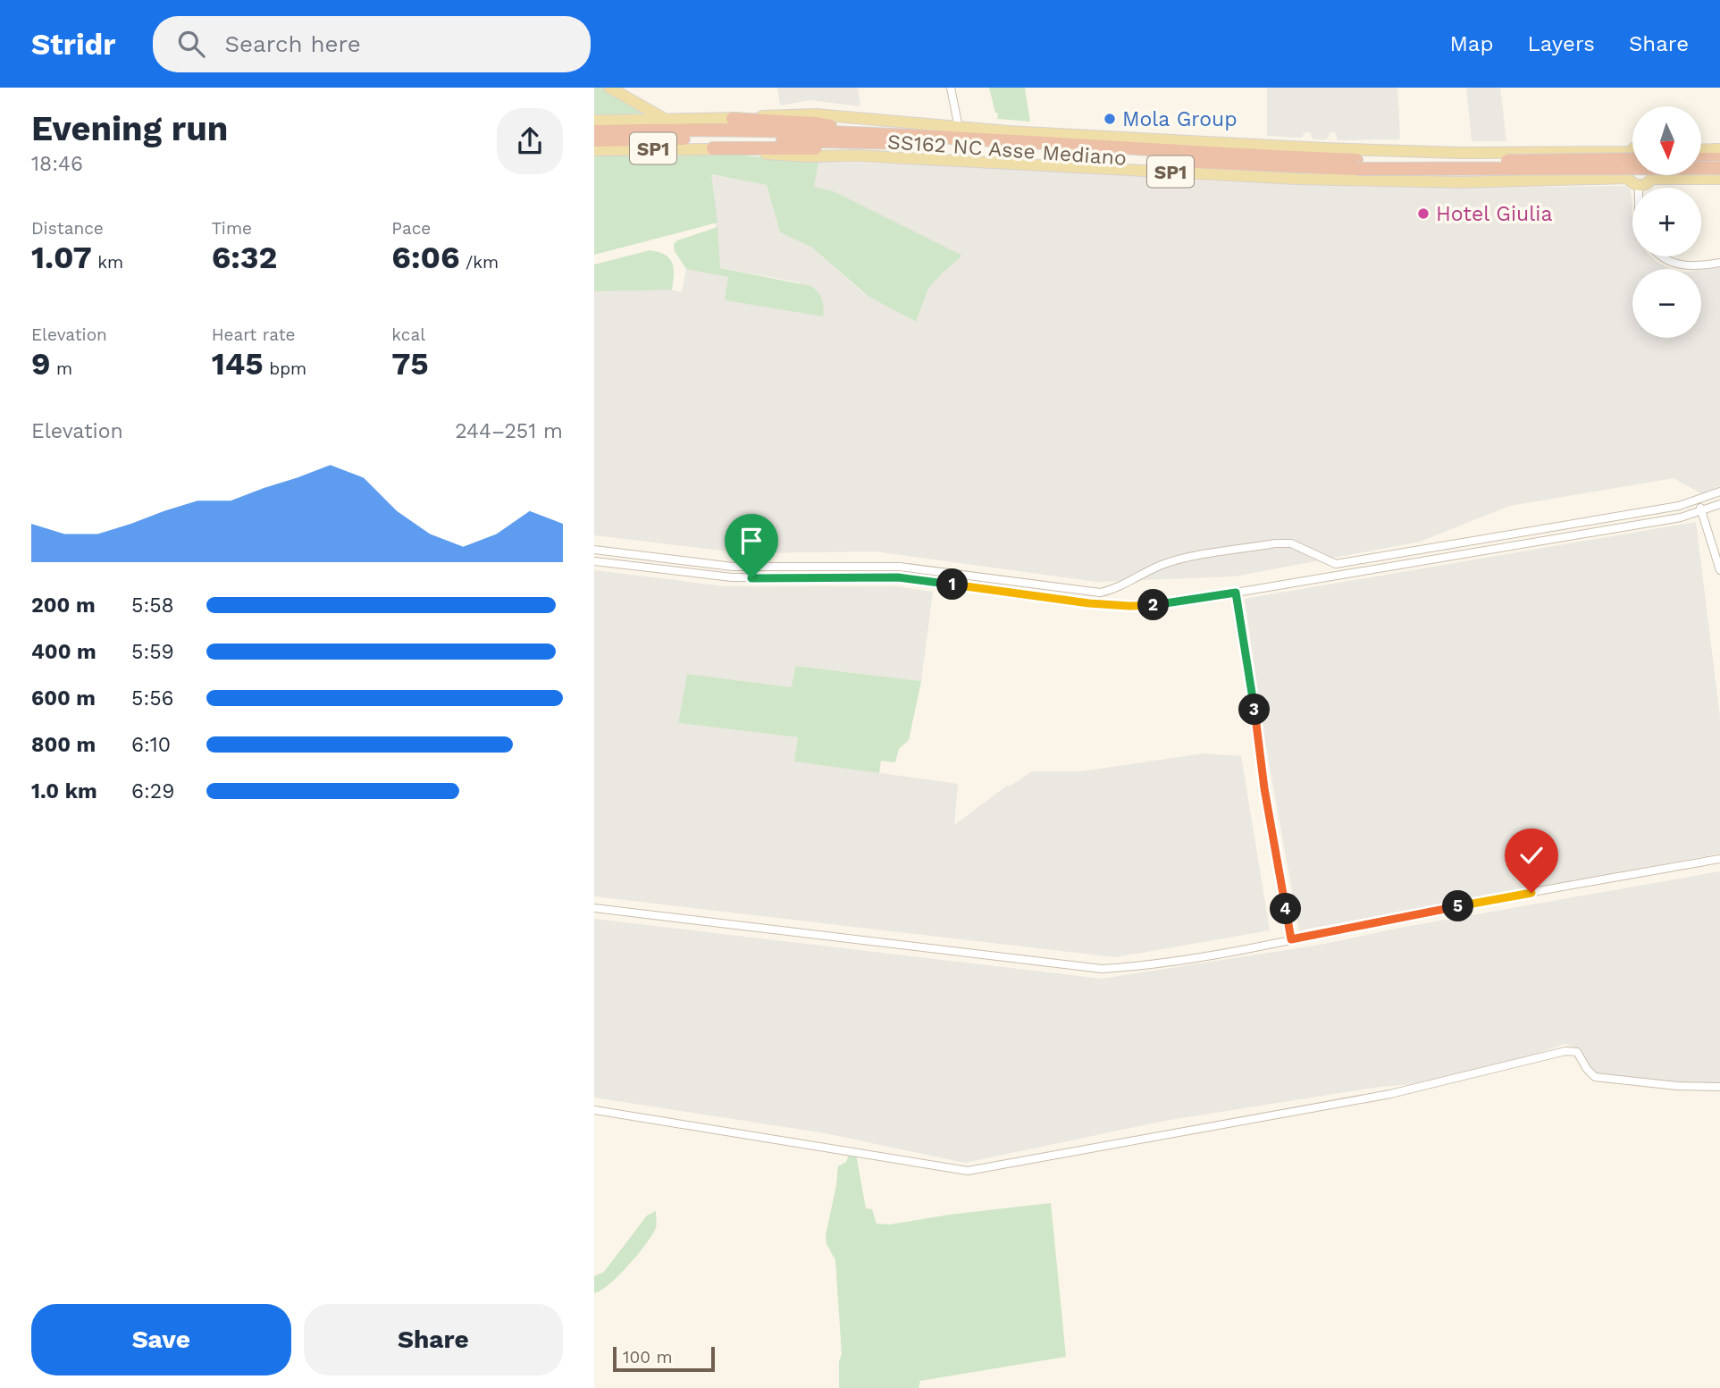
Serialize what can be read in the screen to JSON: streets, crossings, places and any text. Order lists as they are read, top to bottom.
{
  "streets": {
    "highway": ["SS162 NC Asse Mediano"],
    "main road": ["SP1"]
  },
  "places": ["Mola Group", "Hotel Giulia"],
  "scale_bar": "100 m",
  "north": "bottom",
  "page": {
    "header": "Stridr",
    "search": "Search here",
    "nav": ["Map", "Layers", "Share"],
    "heading": ["Evening run", "18:46"],
    "map_buttons": ["+", "−"],
    "stats": [
      ["Distance", "1.07 km"],
      ["Time", "6:32"],
      ["Pace", "6:06 /km"],
      ["Elevation", "9 m"],
      ["Heart rate", "145 bpm"],
      ["kcal", "75"]
    ],
    "chart": ["Elevation", "244–251 m"],
    "pins": [
      "1",
      "2",
      "3",
      "5",
      "4"
    ],
    "list": [
      {
        "name": "200 m",
        "note": "5:58"
      },
      {
        "name": "400 m",
        "note": "5:59"
      },
      {
        "name": "600 m",
        "note": "5:56"
      },
      {
        "name": "800 m",
        "note": "6:10"
      },
      {
        "name": "1.0 km",
        "note": "6:29"
      }
    ],
    "buttons": ["Save", "Share"],
    "scale": "100 m"
  }
}
